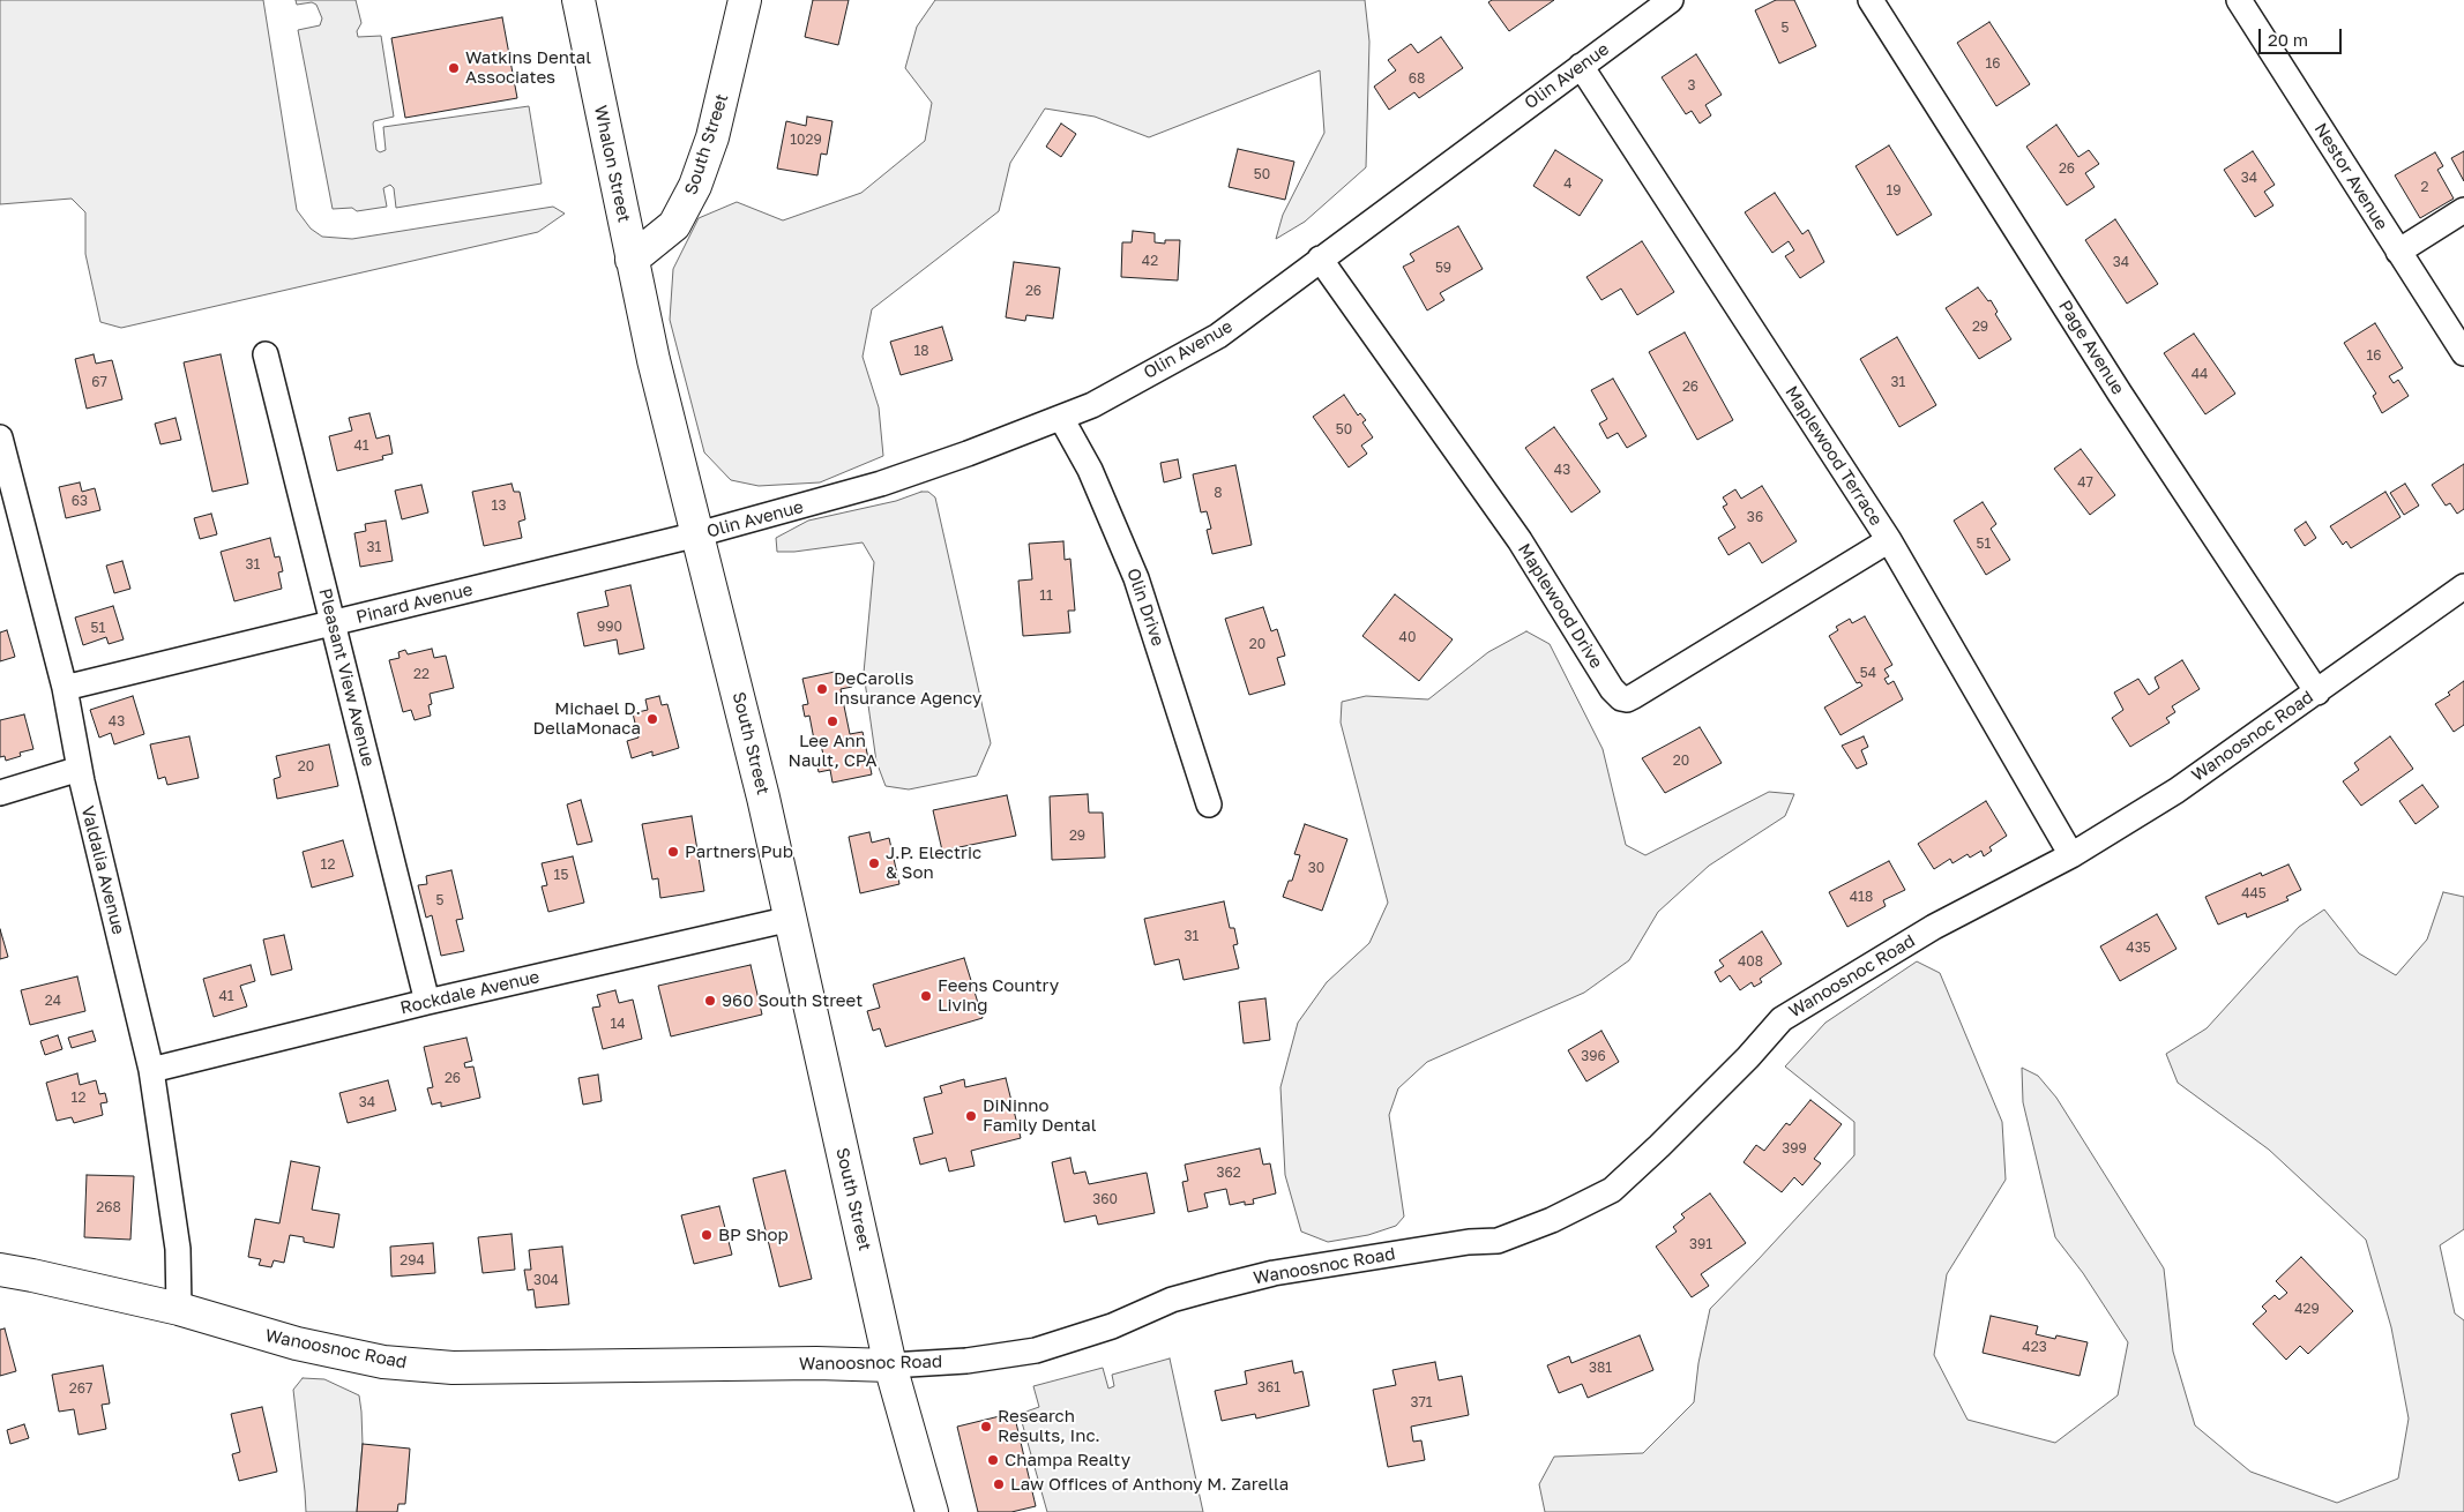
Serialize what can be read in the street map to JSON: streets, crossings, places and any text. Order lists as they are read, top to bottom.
{
  "streets": {
    "main road": ["South Street", "Whalon Street", "Wanoosnoc Road"],
    "street": [
      "Olin Avenue",
      "Nestor Avenue",
      "Page Avenue",
      "Maplewood Terrace",
      "Pinard Avenue",
      "Maplewood Drive",
      "Olin Drive",
      "Pleasant View Avenue",
      "Valdalia Avenue",
      "Rockdale Avenue"
    ]
  },
  "crossings": [
    ["Olin Avenue", "South Street"],
    ["Olin Avenue", "Maplewood Terrace"],
    ["Olin Avenue", "Pinard Avenue"],
    ["Olin Avenue", "Maplewood Drive"],
    ["Olin Avenue", "Olin Drive"],
    ["South Street", "Whalon Street"],
    ["South Street", "Pinard Avenue"],
    ["South Street", "Wanoosnoc Road"],
    ["South Street", "Rockdale Avenue"],
    ["Page Avenue", "Wanoosnoc Road"],
    ["Maplewood Terrace", "Maplewood Drive"],
    ["Maplewood Terrace", "Wanoosnoc Road"],
    ["Pinard Avenue", "Pleasant View Avenue"],
    ["Pinard Avenue", "Valdalia Avenue"],
    ["Pleasant View Avenue", "Rockdale Avenue"],
    ["Wanoosnoc Road", "Valdalia Avenue"],
    ["Valdalia Avenue", "Rockdale Avenue"]
  ],
  "places": [
    "Watkins Dental Associates",
    "DeCarolis Insurance Agency",
    "Michael D. DellaMonaca",
    "Lee Ann Nault, CPA",
    "Partners Pub",
    "J.P. Electric & Son",
    "Feens Country Living",
    "960 South Street",
    "DiNinno Family Dental",
    "BP Shop",
    "Research Results, Inc.",
    "Champa Realty",
    "Law Offices of Anthony M. Zarella"
  ],
  "house_numbers": [
    "5",
    "16",
    "68",
    "3",
    "1029",
    "26",
    "50",
    "34",
    "4",
    "2",
    "19",
    "42",
    "34",
    "59",
    "26",
    "29",
    "18",
    "16",
    "44",
    "67",
    "31",
    "26",
    "50",
    "41",
    "43",
    "47",
    "8",
    "63",
    "13",
    "36",
    "51",
    "31",
    "31",
    "11",
    "990",
    "51",
    "40",
    "20",
    "54",
    "22",
    "43",
    "20",
    "20",
    "29",
    "12",
    "30",
    "15",
    "445",
    "418",
    "5",
    "31",
    "435",
    "408",
    "41",
    "24",
    "14",
    "396",
    "26",
    "12",
    "34",
    "399",
    "362",
    "360",
    "268",
    "391",
    "294",
    "304",
    "429",
    "423",
    "381",
    "361",
    "267",
    "371"
  ],
  "scale_bar": "20 m"
}
